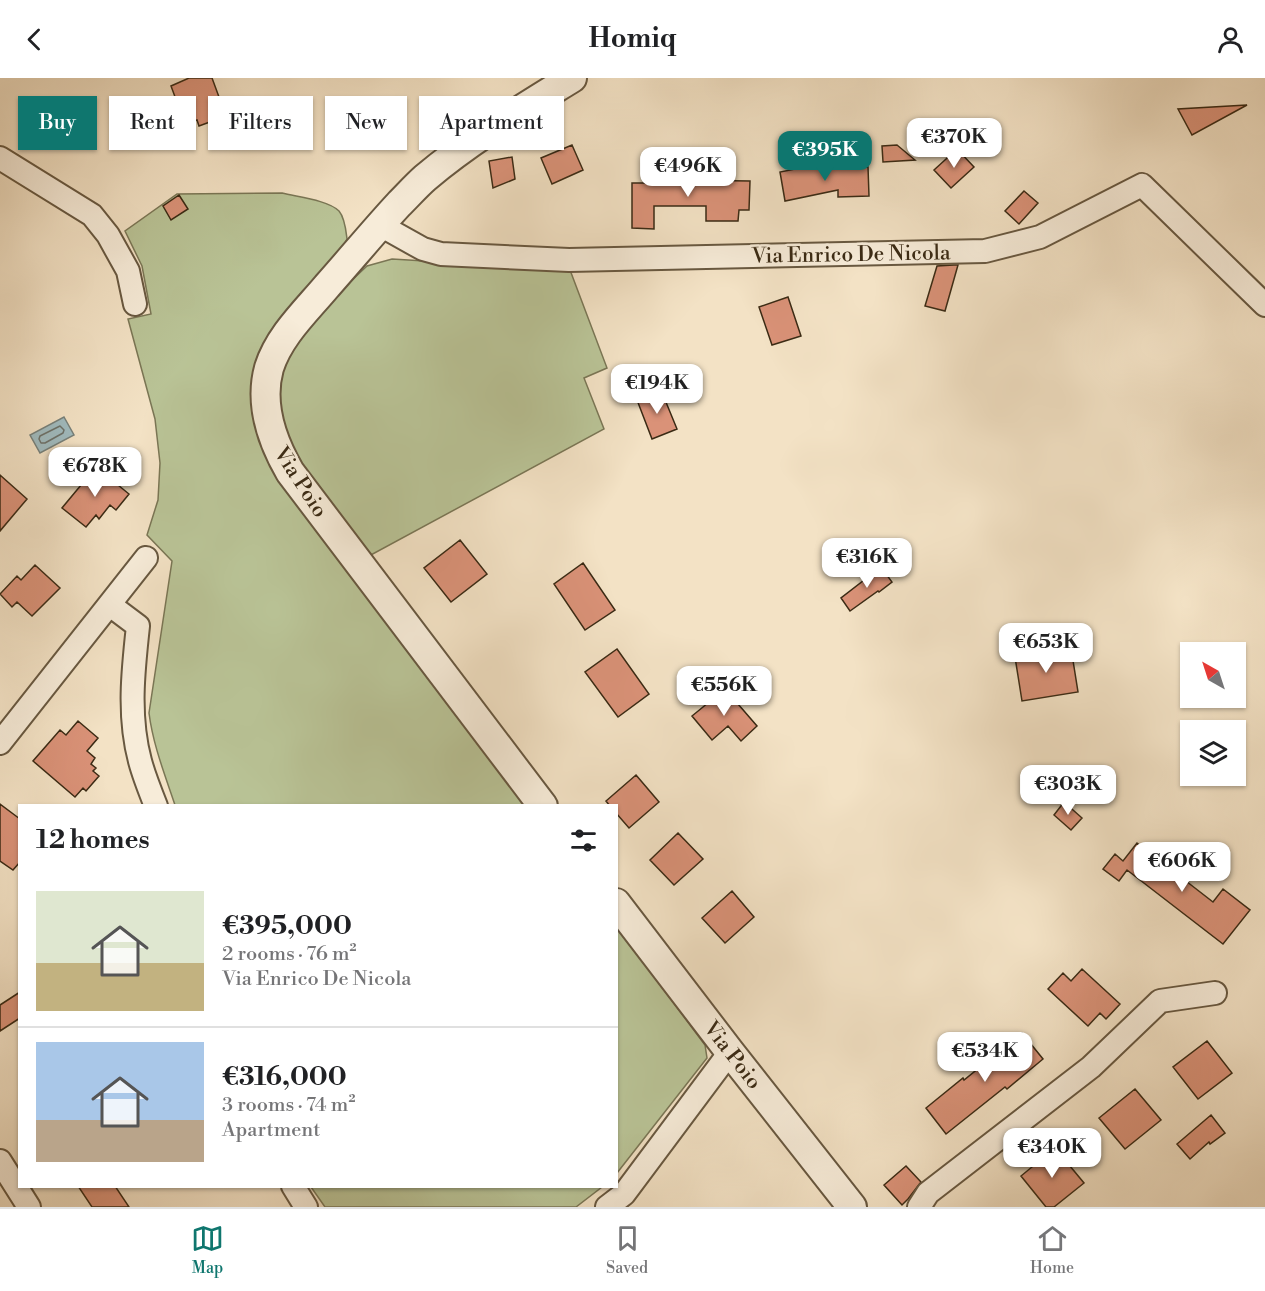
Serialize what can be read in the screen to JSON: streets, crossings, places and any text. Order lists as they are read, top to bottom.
{
  "streets": {
    "street": ["Via Enrico De Nicola", "Via Poio"]
  },
  "crossings": [
    ["Via Enrico De Nicola", "Via Poio"]
  ],
  "north": "top left",
  "page": {
    "header": "Homiq",
    "chip": [
      "Buy",
      "Rent",
      "Filters",
      "New",
      "Apartment"
    ],
    "price": [
      "€370K",
      "€395K",
      "€496K",
      "€194K",
      "€678K",
      "€316K",
      "€653K",
      "€556K",
      "€303K",
      "€606K",
      "€534K",
      "€340K"
    ],
    "heading": "12 homes",
    "list": [
      {
        "name": "€395,000",
        "note": "2 rooms · 76 m² · Via Enrico De Nicola"
      },
      {
        "name": "€316,000",
        "note": "3 rooms · 74 m² · Apartment"
      }
    ],
    "tabs": ["Map", "Saved", "Home"]
  }
}
